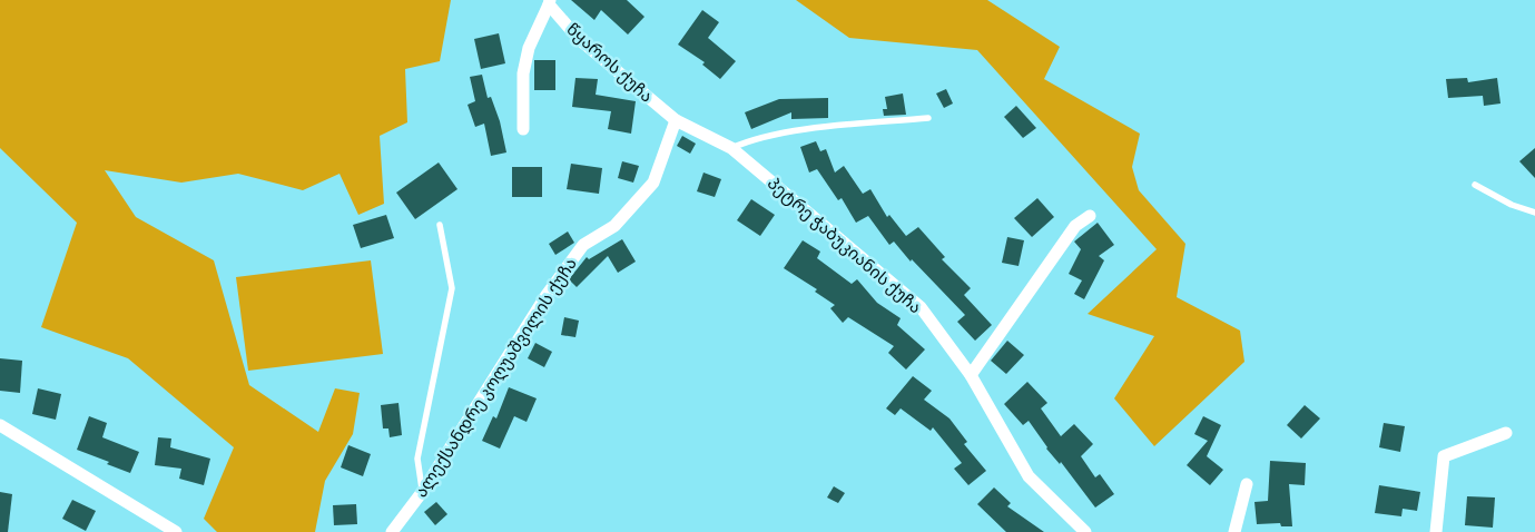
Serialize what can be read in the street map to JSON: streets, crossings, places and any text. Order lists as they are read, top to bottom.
{
  "streets": {
    "street": ["წყაროს ქუჩა", "პეტრე ჭაბუკიანის ქუჩა", "ალექსანდრე კოღუაშვილის ქუჩა"]
  },
  "crossings": [
    ["წყაროს ქუჩა", "პეტრე ჭაბუკიანის ქუჩა"],
    ["წყაროს ქუჩა", "ალექსანდრე კოღუაშვილის ქუჩა"],
    ["პეტრე ჭაბუკიანის ქუჩა", "ალექსანდრე კოღუაშვილის ქუჩა"]
  ]
}
